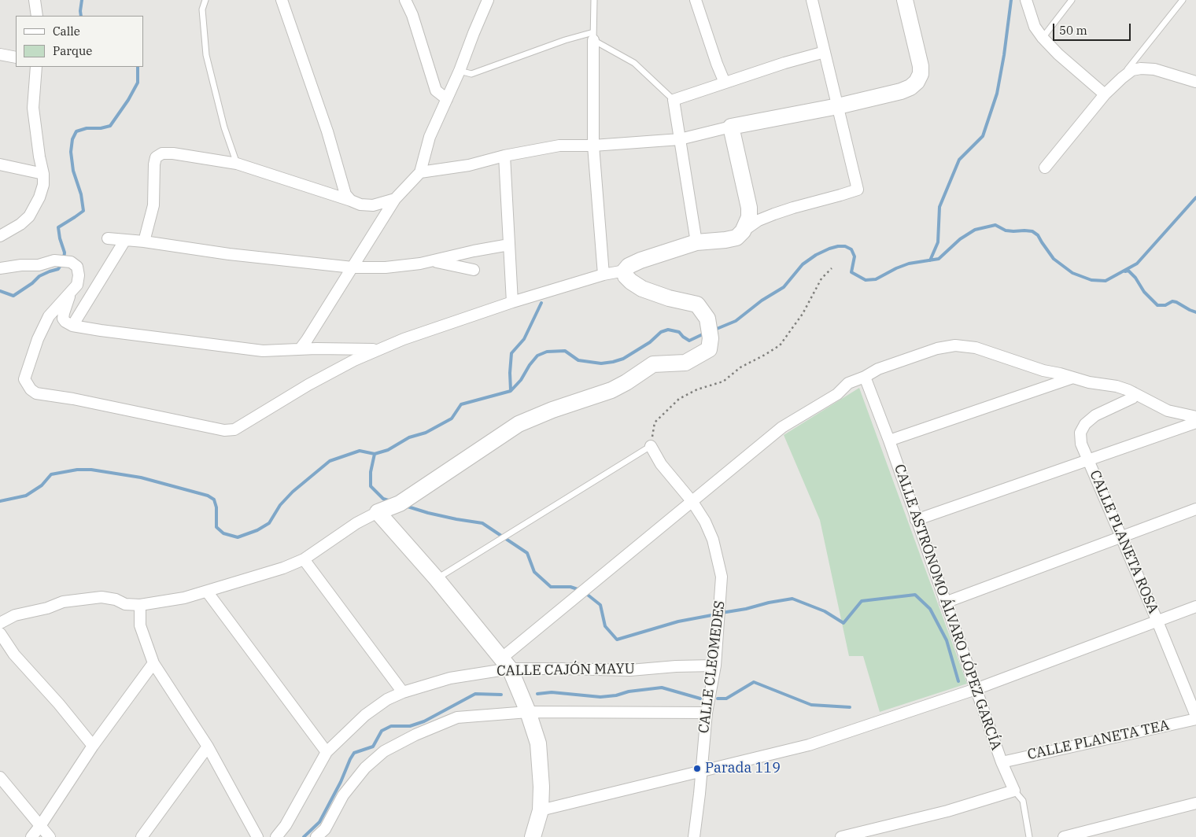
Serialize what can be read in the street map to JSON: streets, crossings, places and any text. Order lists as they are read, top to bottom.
{
  "streets": {
    "street": [
      "CALLE PLANETA ROSA",
      "CALLE ASTRÓNOMO ÁLVARO LÓPEZ GARCÍA",
      "CALLE CLEOMEDES",
      "CALLE CAJÓN MAYU",
      "CALLE PLANETA TEA"
    ]
  },
  "crossings": [
    ["CALLE ASTRÓNOMO ÁLVARO LÓPEZ GARCÍA", "CALLE PLANETA TEA"],
    ["CALLE CLEOMEDES", "CALLE CAJÓN MAYU"]
  ],
  "places": ["Parada 119"],
  "legend": ["Calle", "Parque"],
  "scale_bar": "50 m"
}
